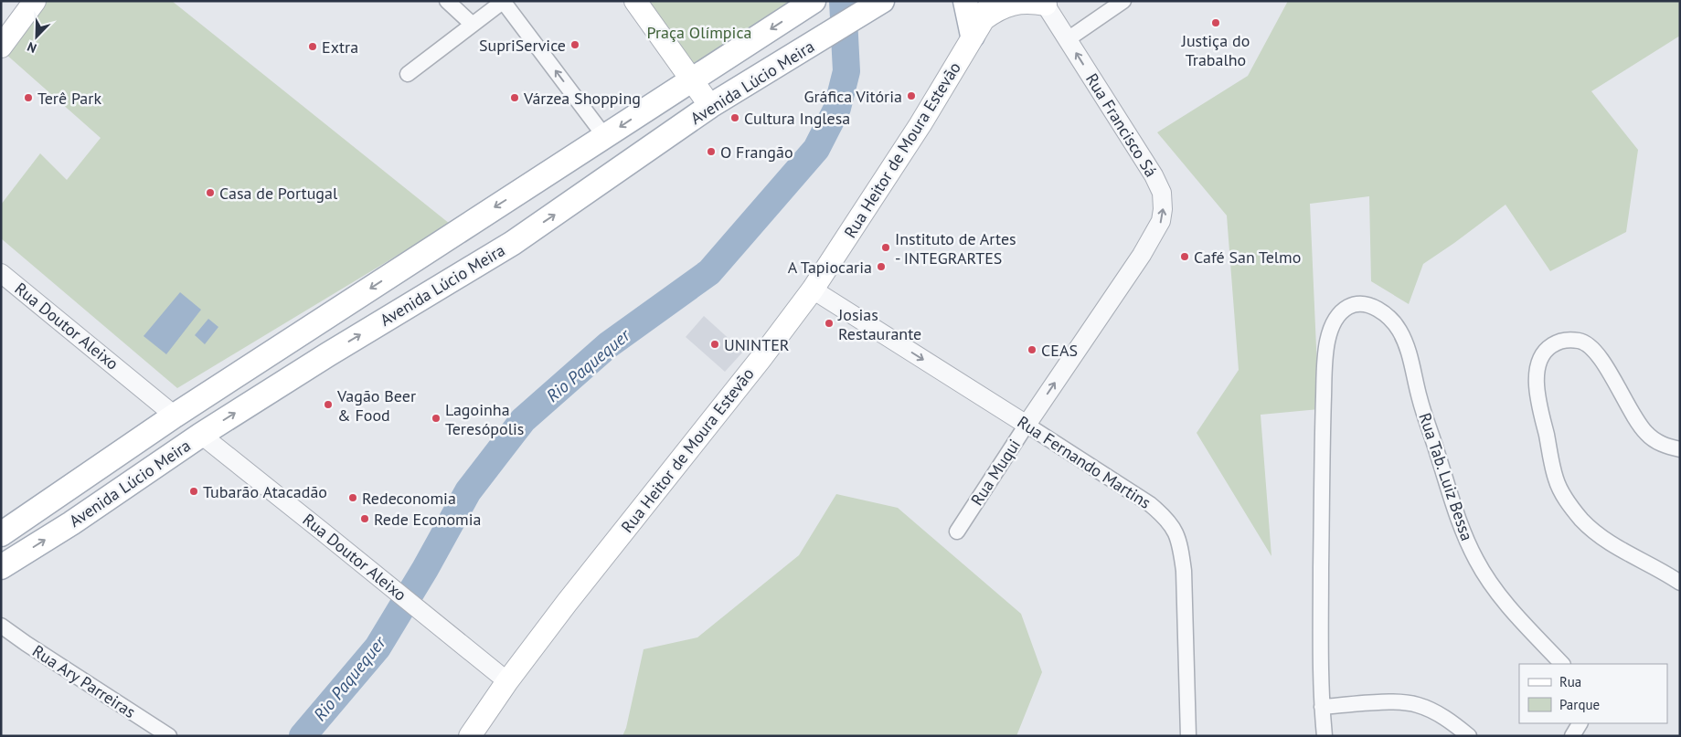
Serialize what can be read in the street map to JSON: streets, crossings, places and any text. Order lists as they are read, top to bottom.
{
  "streets": {
    "main road": ["Avenida Lúcio Meira", "Rua Heitor de Moura Estevão"],
    "street": [
      "Rua Francisco Sá",
      "Rua Doutor Aleixo",
      "Rua Fernando Martins",
      "Rua Muqui",
      "Rua Tab. Luiz Bessa",
      "Rua Ary Parreiras"
    ]
  },
  "crossings": [
    ["Avenida Lúcio Meira", "Rua Doutor Aleixo"],
    ["Rua Francisco Sá", "Rua Muqui"],
    ["Rua Heitor de Moura Estevão", "Rua Doutor Aleixo"],
    ["Rua Heitor de Moura Estevão", "Rua Fernando Martins"],
    ["Rua Fernando Martins", "Rua Muqui"]
  ],
  "one_way": ["Rua Francisco Sá", "Rua Fernando Martins", "Rua Muqui"],
  "water": ["Rio Paquequer"],
  "parks": ["Praça Olímpica"],
  "places": [
    "Justiça do Trabalho",
    "SupriService",
    "Extra",
    "Gráfica Vitória",
    "Terê Park",
    "Várzea Shopping",
    "Cultura Inglesa",
    "O Frangão",
    "Casa de Portugal",
    "Instituto de Artes - INTEGRARTES",
    "Café San Telmo",
    "A Tapiocaria",
    "Josias Restaurante",
    "UNINTER",
    "CEAS",
    "Vagão Beer & Food",
    "Lagoinha Teresópolis",
    "Tubarão Atacadão",
    "Redeconomia",
    "Rede Economia"
  ],
  "legend": ["Rua", "Parque"],
  "north": "bottom left"
}
